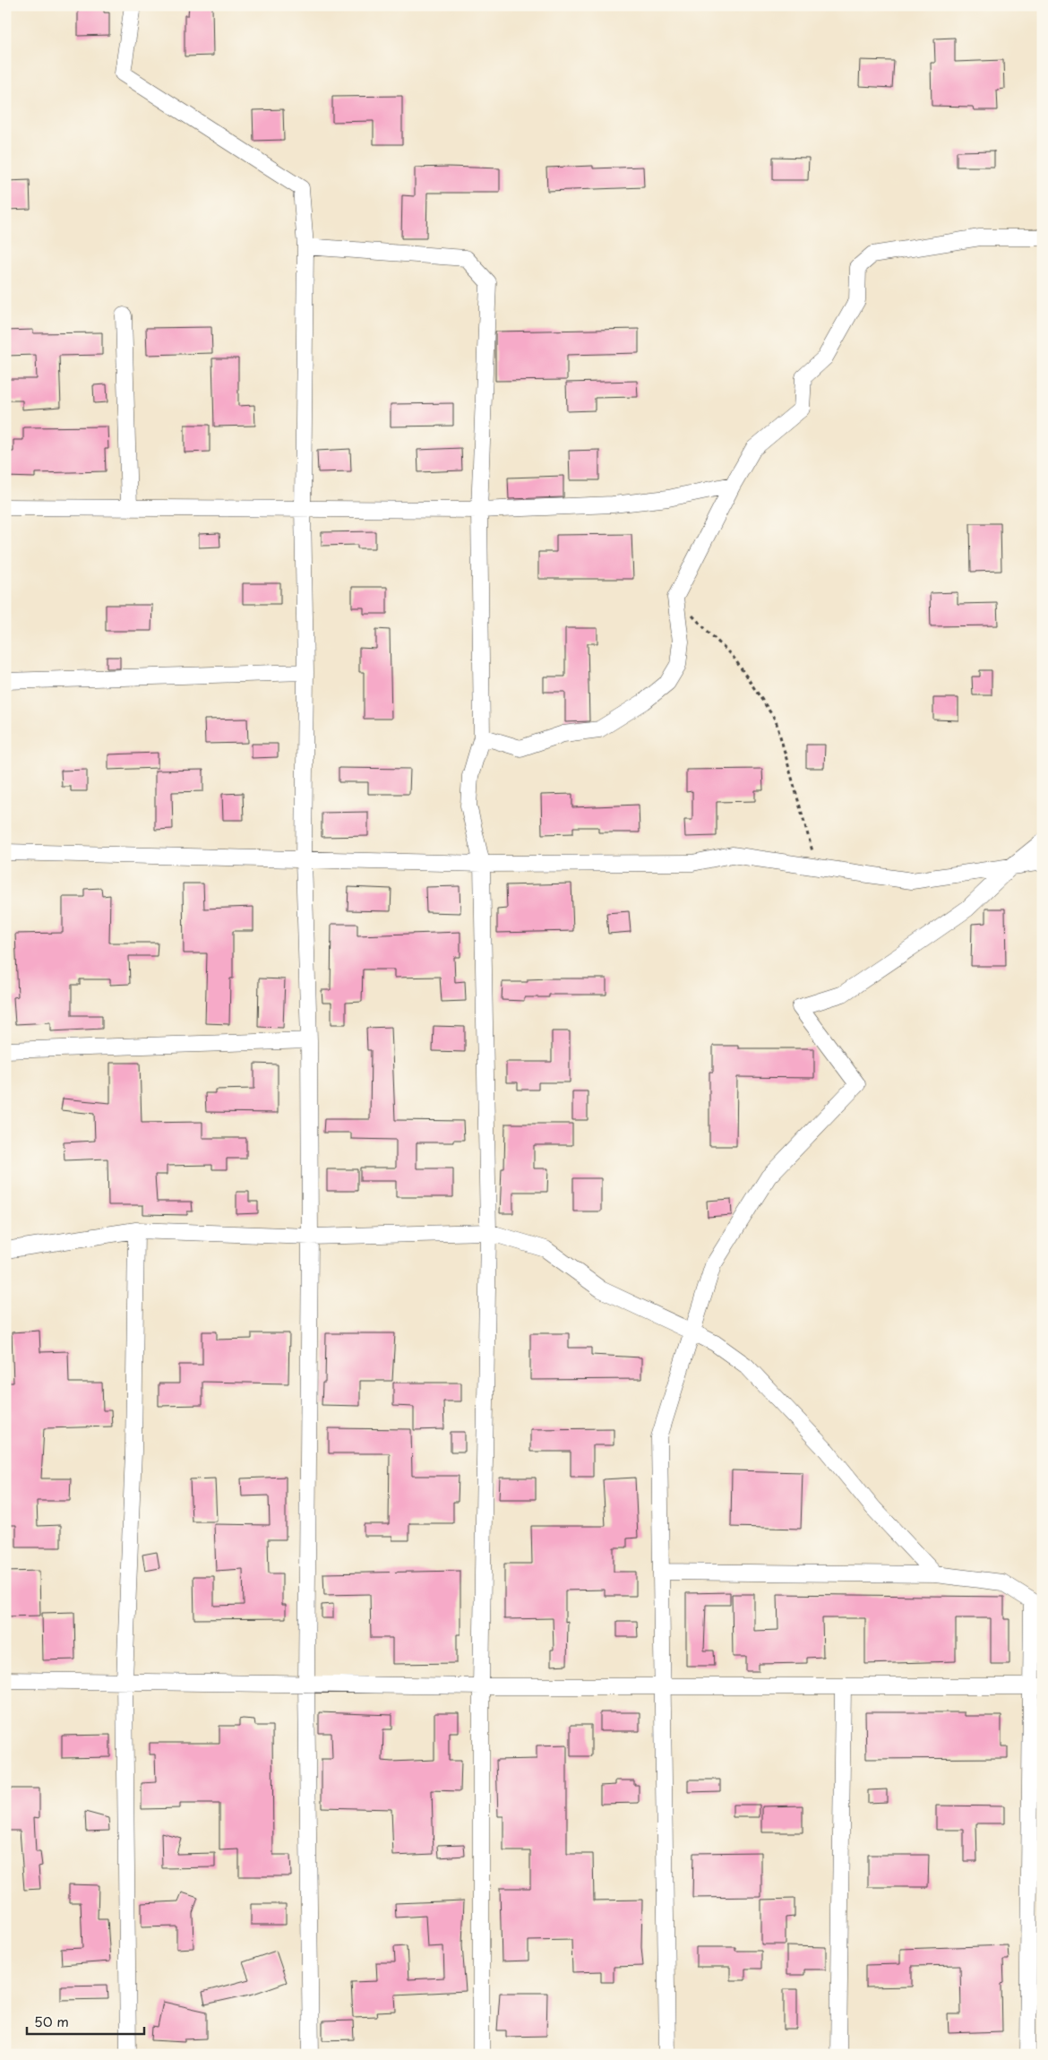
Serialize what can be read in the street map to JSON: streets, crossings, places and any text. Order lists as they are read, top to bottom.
{
  "scale_bar": "50 m"
}
